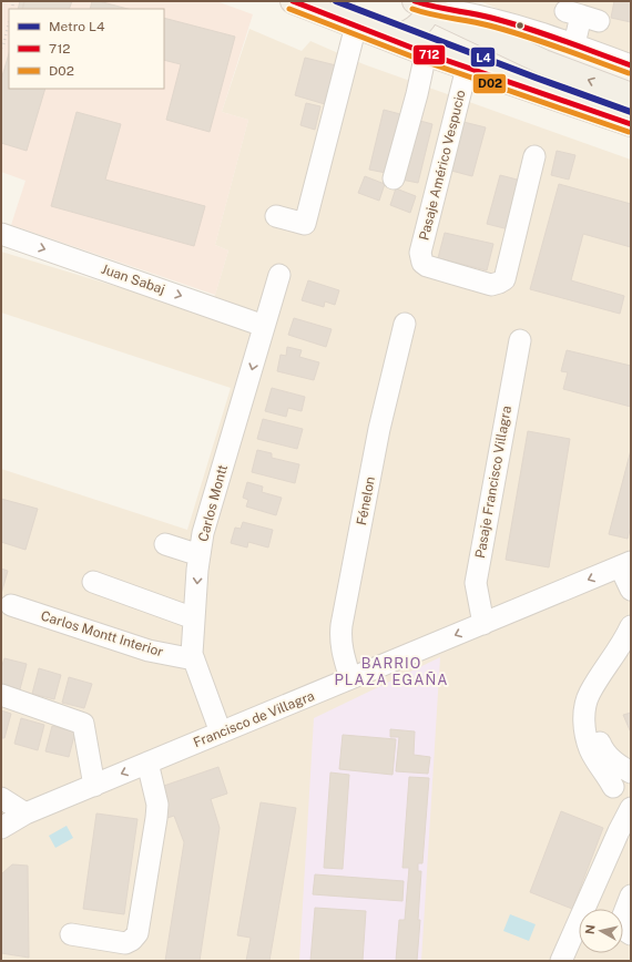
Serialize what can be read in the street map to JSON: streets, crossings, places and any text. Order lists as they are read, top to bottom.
{
  "streets": {
    "street": [
      "Pasaje Américo Vespucio",
      "Juan Sabaj",
      "Pasaje Francisco Villagra",
      "Fénelon",
      "Carlos Montt",
      "Carlos Montt Interior",
      "Francisco de Villagra"
    ]
  },
  "crossings": [
    ["Juan Sabaj", "Carlos Montt"],
    ["Pasaje Francisco Villagra", "Francisco de Villagra"],
    ["Fénelon", "Francisco de Villagra"],
    ["Carlos Montt", "Carlos Montt Interior"],
    ["Carlos Montt", "Francisco de Villagra"]
  ],
  "one_way": ["Juan Sabaj", "Carlos Montt", "Francisco de Villagra"],
  "districts": ["BARRIO PLAZA EGAÑA"],
  "lines": ["metro line L4", "transit line 712", "transit line D02"],
  "legend": ["Metro L4", "712", "D02"],
  "north": "left"
}
